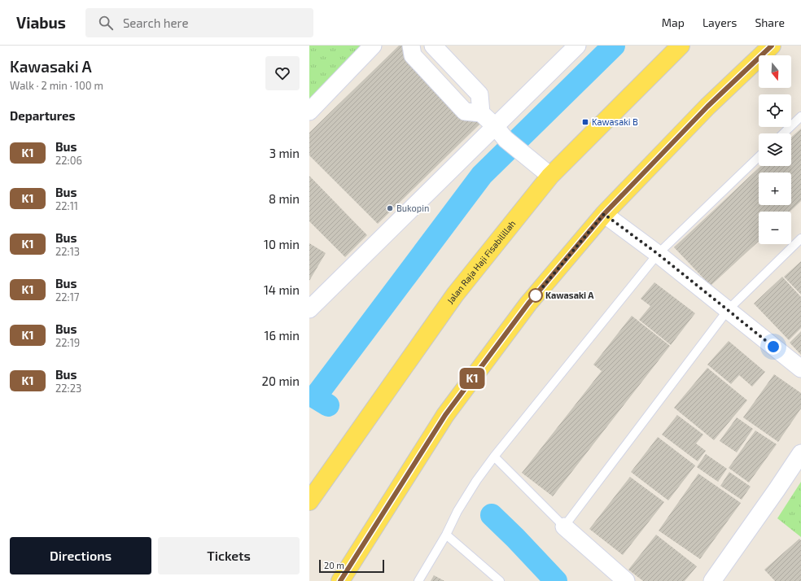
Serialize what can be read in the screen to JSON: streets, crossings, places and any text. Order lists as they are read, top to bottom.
{
  "streets": {
    "main road": ["Jalan Raja Haji Fisabilillah"]
  },
  "places": {
    "transit": ["Kawasaki B"],
    "other": ["Bukopin", "Kawasaki A"]
  },
  "lines": ["bus line K1"],
  "scale_bar": "20 m",
  "north": "bottom",
  "page": {
    "header": "Viabus",
    "search": "Search here",
    "nav": ["Map", "Layers", "Share"],
    "heading": [
      ["Kawasaki A", "Walk · 2 min · 100 m"],
      "Departures"
    ],
    "on_map": "K1",
    "map_buttons": ["+", "−"],
    "list": [
      {
        "mark": "K1",
        "name": "Bus",
        "note": "22:06",
        "value": "3 min"
      },
      {
        "mark": "K1",
        "name": "Bus",
        "note": "22:11",
        "value": "8 min"
      },
      {
        "mark": "K1",
        "name": "Bus",
        "note": "22:13",
        "value": "10 min"
      },
      {
        "mark": "K1",
        "name": "Bus",
        "note": "22:17",
        "value": "14 min"
      },
      {
        "mark": "K1",
        "name": "Bus",
        "note": "22:19",
        "value": "16 min"
      },
      {
        "mark": "K1",
        "name": "Bus",
        "note": "22:23",
        "value": "20 min"
      }
    ],
    "buttons": ["Directions", "Tickets"],
    "scale": "20 m"
  }
}
